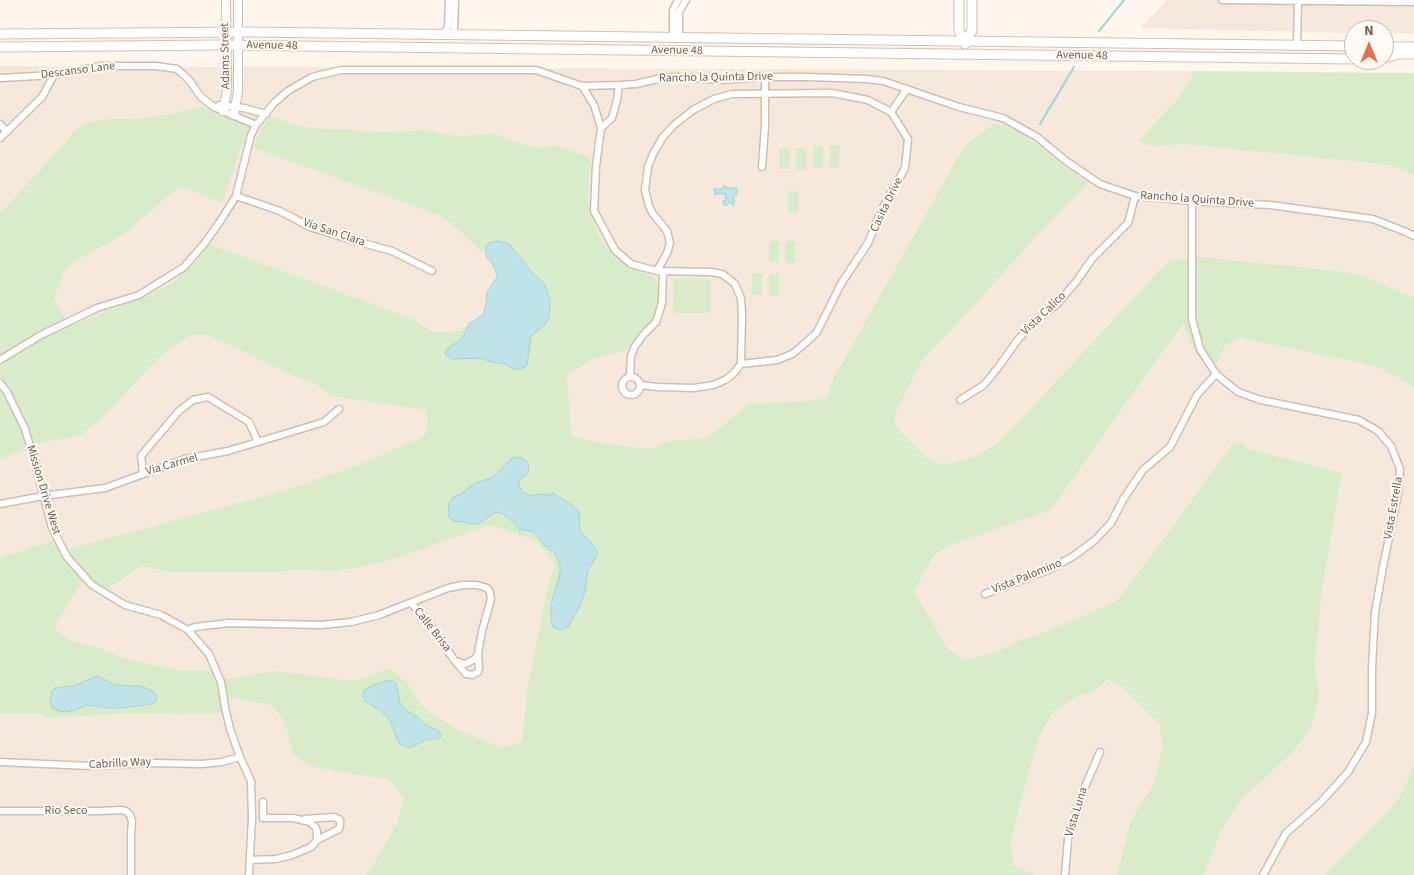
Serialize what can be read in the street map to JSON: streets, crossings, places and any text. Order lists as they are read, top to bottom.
{
  "streets": {
    "main road": ["Avenue 48"],
    "street": [
      "Adams Street",
      "Descanso Lane",
      "Rancho la Quinta Drive",
      "Casita Drive",
      "Via San Clara",
      "Vista Calico",
      "Via Carmel",
      "Mission Drive West",
      "Vista Estrella",
      "Vista Palomino",
      "Calle Brisa",
      "Cabrillo Way",
      "Rio Seco",
      "Vista Luna"
    ]
  },
  "crossings": [
    ["Avenue 48", "Adams Street"],
    ["Adams Street", "Descanso Lane"],
    ["Rancho la Quinta Drive", "Via San Clara"],
    ["Rancho la Quinta Drive", "Vista Calico"],
    ["Rancho la Quinta Drive", "Vista Estrella"],
    ["Via Carmel", "Mission Drive West"],
    ["Mission Drive West", "Calle Brisa"],
    ["Mission Drive West", "Cabrillo Way"],
    ["Vista Estrella", "Vista Palomino"]
  ],
  "north": "top"
}
